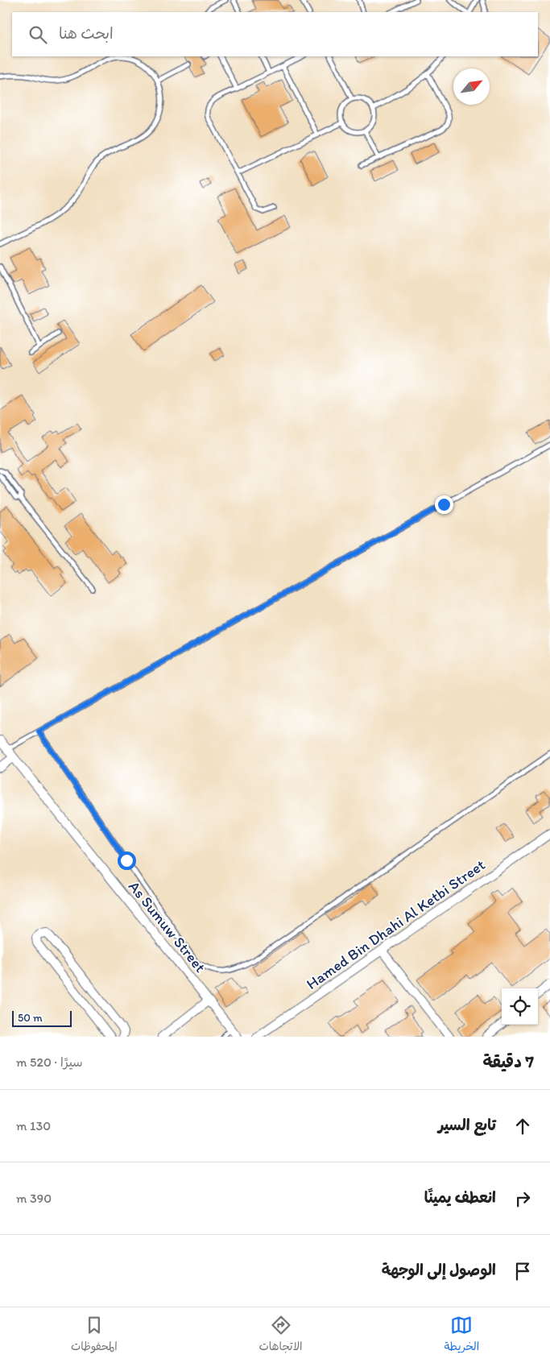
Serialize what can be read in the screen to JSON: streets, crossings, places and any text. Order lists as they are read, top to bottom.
{
  "streets": {
    "street": ["Hamed Bin Dhahi Al Ketbi Street", "As Sumuw Street"]
  },
  "scale_bar": "50 m",
  "north": "top right",
  "page": {
    "search": "ابحث هنا",
    "scale": "50 m",
    "heading": ["7 دقيقة", "سيرًا · 520 m"],
    "list": [
      ["تابع السير", "130 m"],
      ["انعطف يمينًا", "390 m"],
      "الوصول إلى الوجهة"
    ],
    "nav": ["الخريطة", "الاتجاهات", "المحفوظات"]
  }
}
